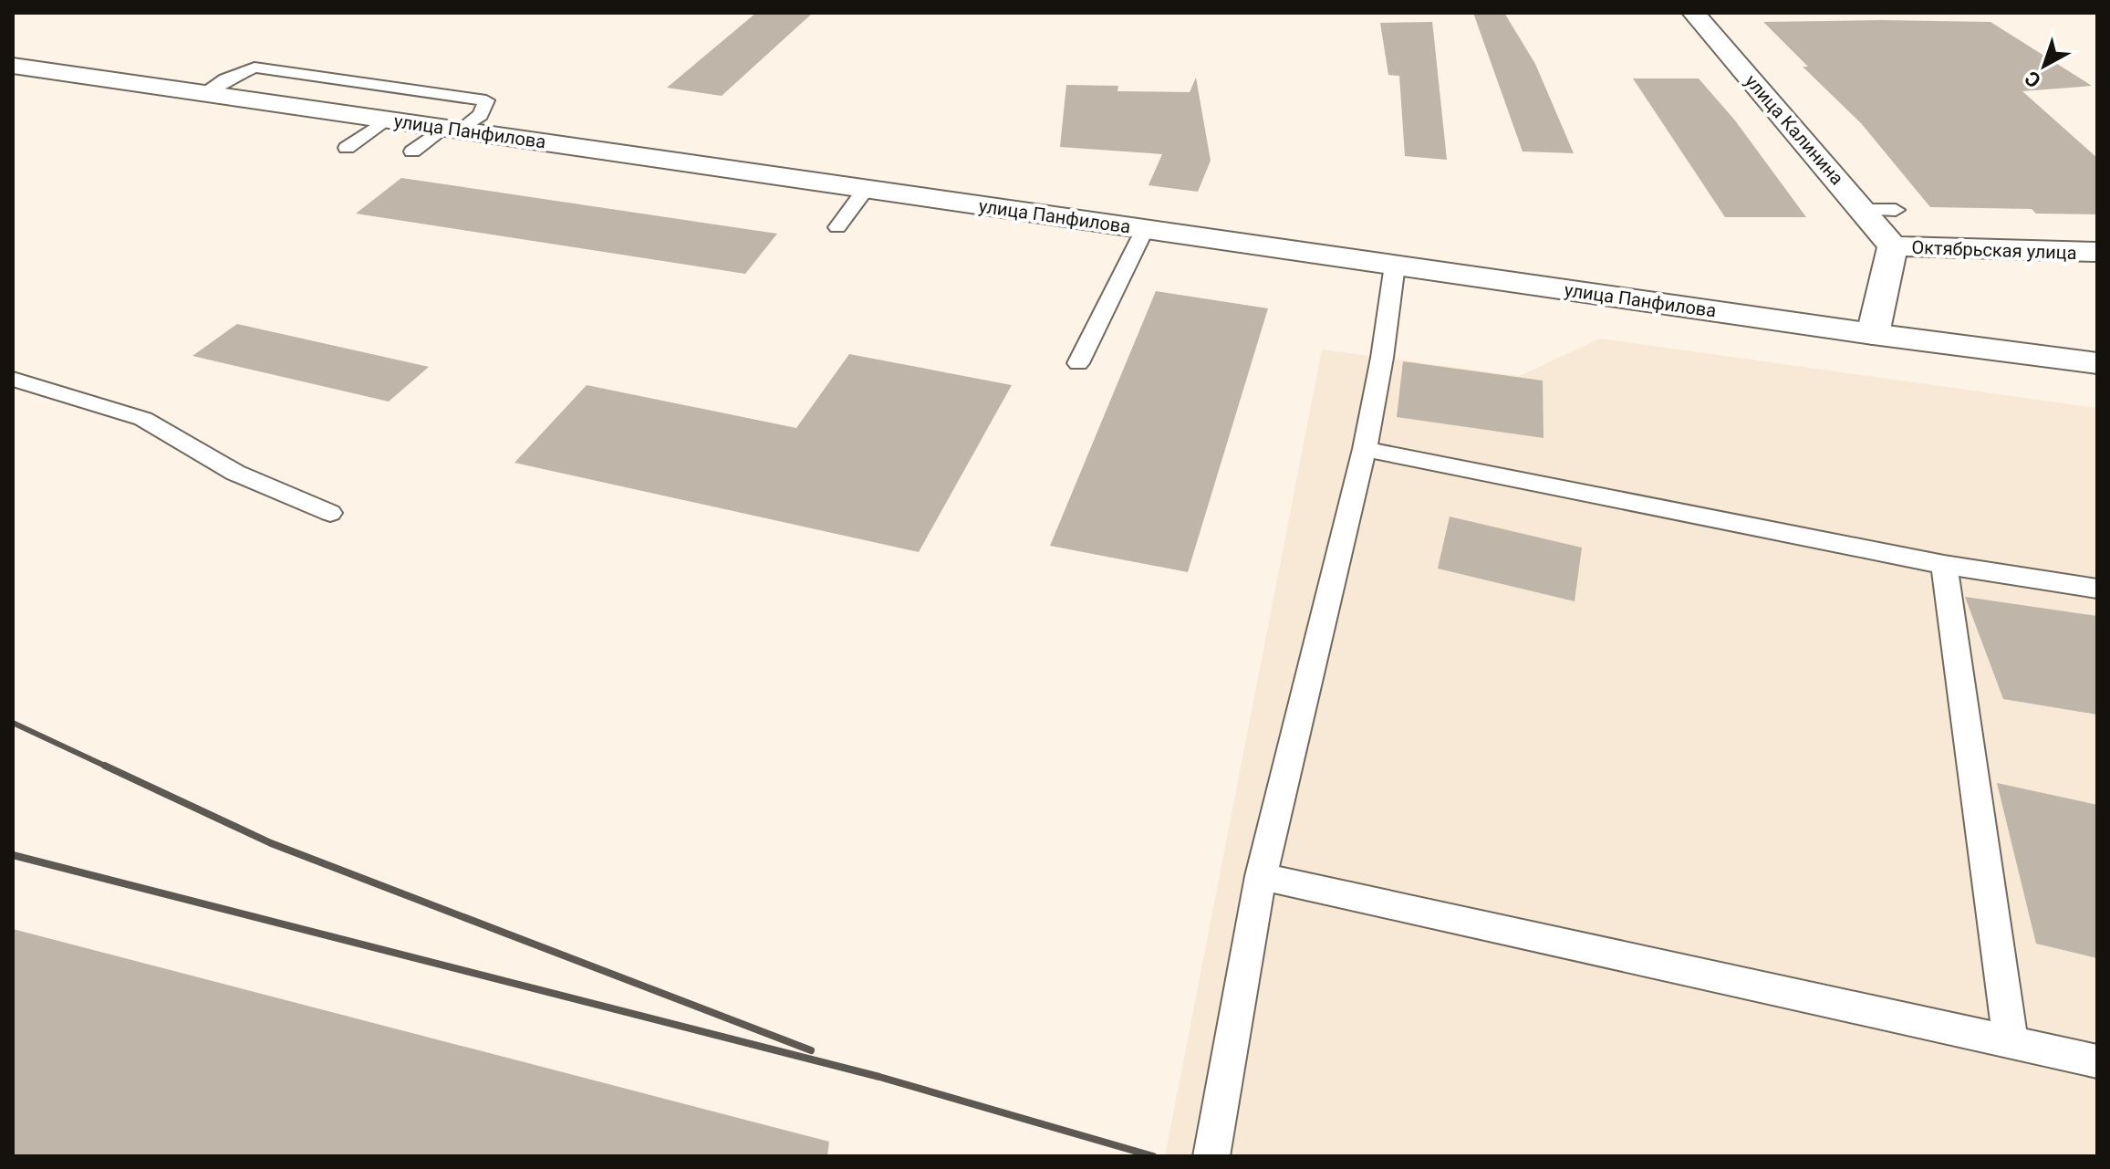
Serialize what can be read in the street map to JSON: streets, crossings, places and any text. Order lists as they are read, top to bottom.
{
  "streets": {
    "main road": ["улица Калинина", "улица Панфилова", "Октябрьская улица"]
  },
  "crossings": [
    ["улица Калинина", "Октябрьская улица"],
    ["улица Панфилова", "Октябрьская улица"]
  ],
  "north": "bottom left"
}
